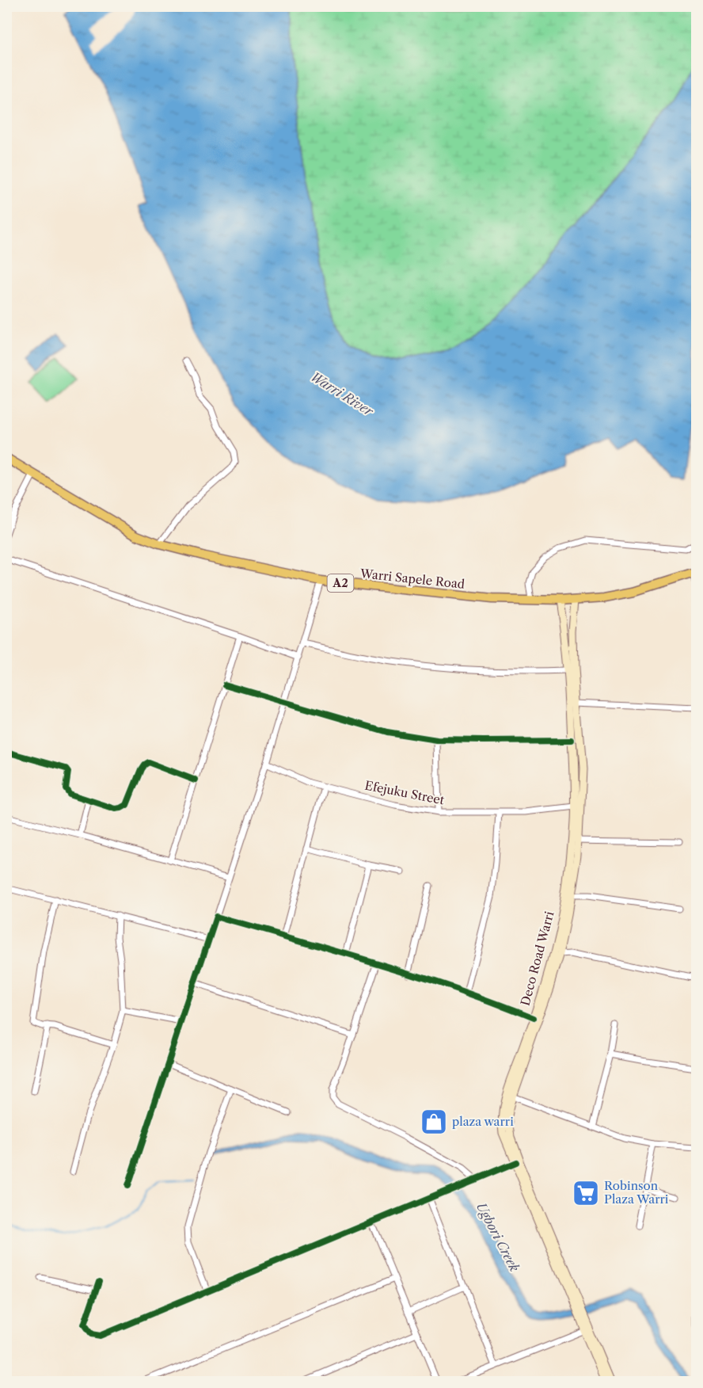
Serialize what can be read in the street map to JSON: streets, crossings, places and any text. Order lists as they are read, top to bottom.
{
  "streets": {
    "highway": ["Warri Sapele Road", "A2"],
    "main road": ["Deco Road Warri"],
    "street": ["Efejuku Street"]
  },
  "crossings": [
    ["Warri Sapele Road", "Deco Road Warri"],
    ["Efejuku Street", "Deco Road Warri"]
  ],
  "water": ["Warri River", "Ugbori Creek"],
  "places": {
    "shop": ["plaza warri"],
    "supermarket": ["Robinson Plaza Warri"]
  }
}
